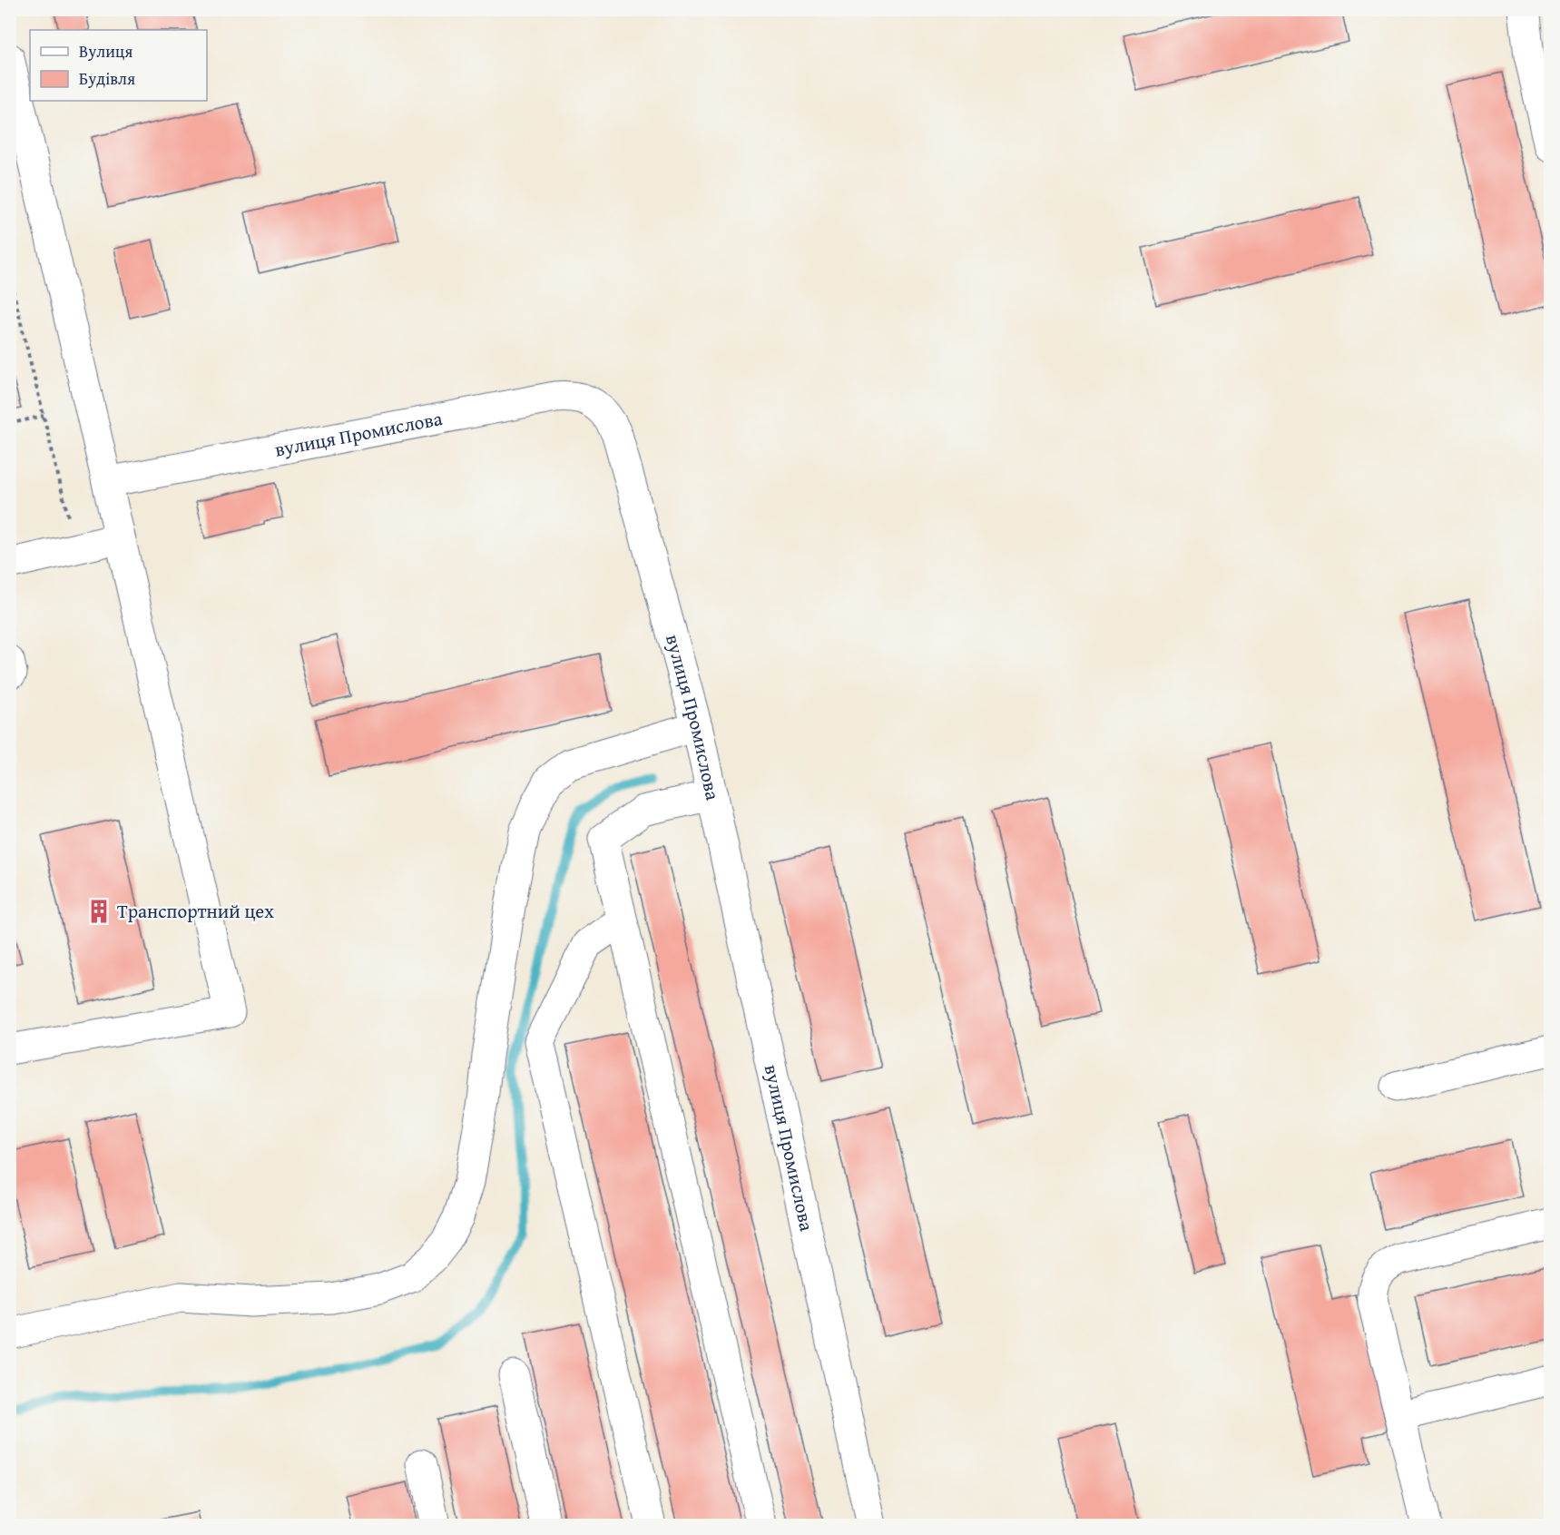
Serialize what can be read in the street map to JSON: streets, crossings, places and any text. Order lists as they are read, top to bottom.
{
  "streets": {
    "street": ["вулиця Промислова"]
  },
  "places": {
    "building": ["Транспортний цех"]
  },
  "legend": ["Вулиця", "Будівля"]
}
